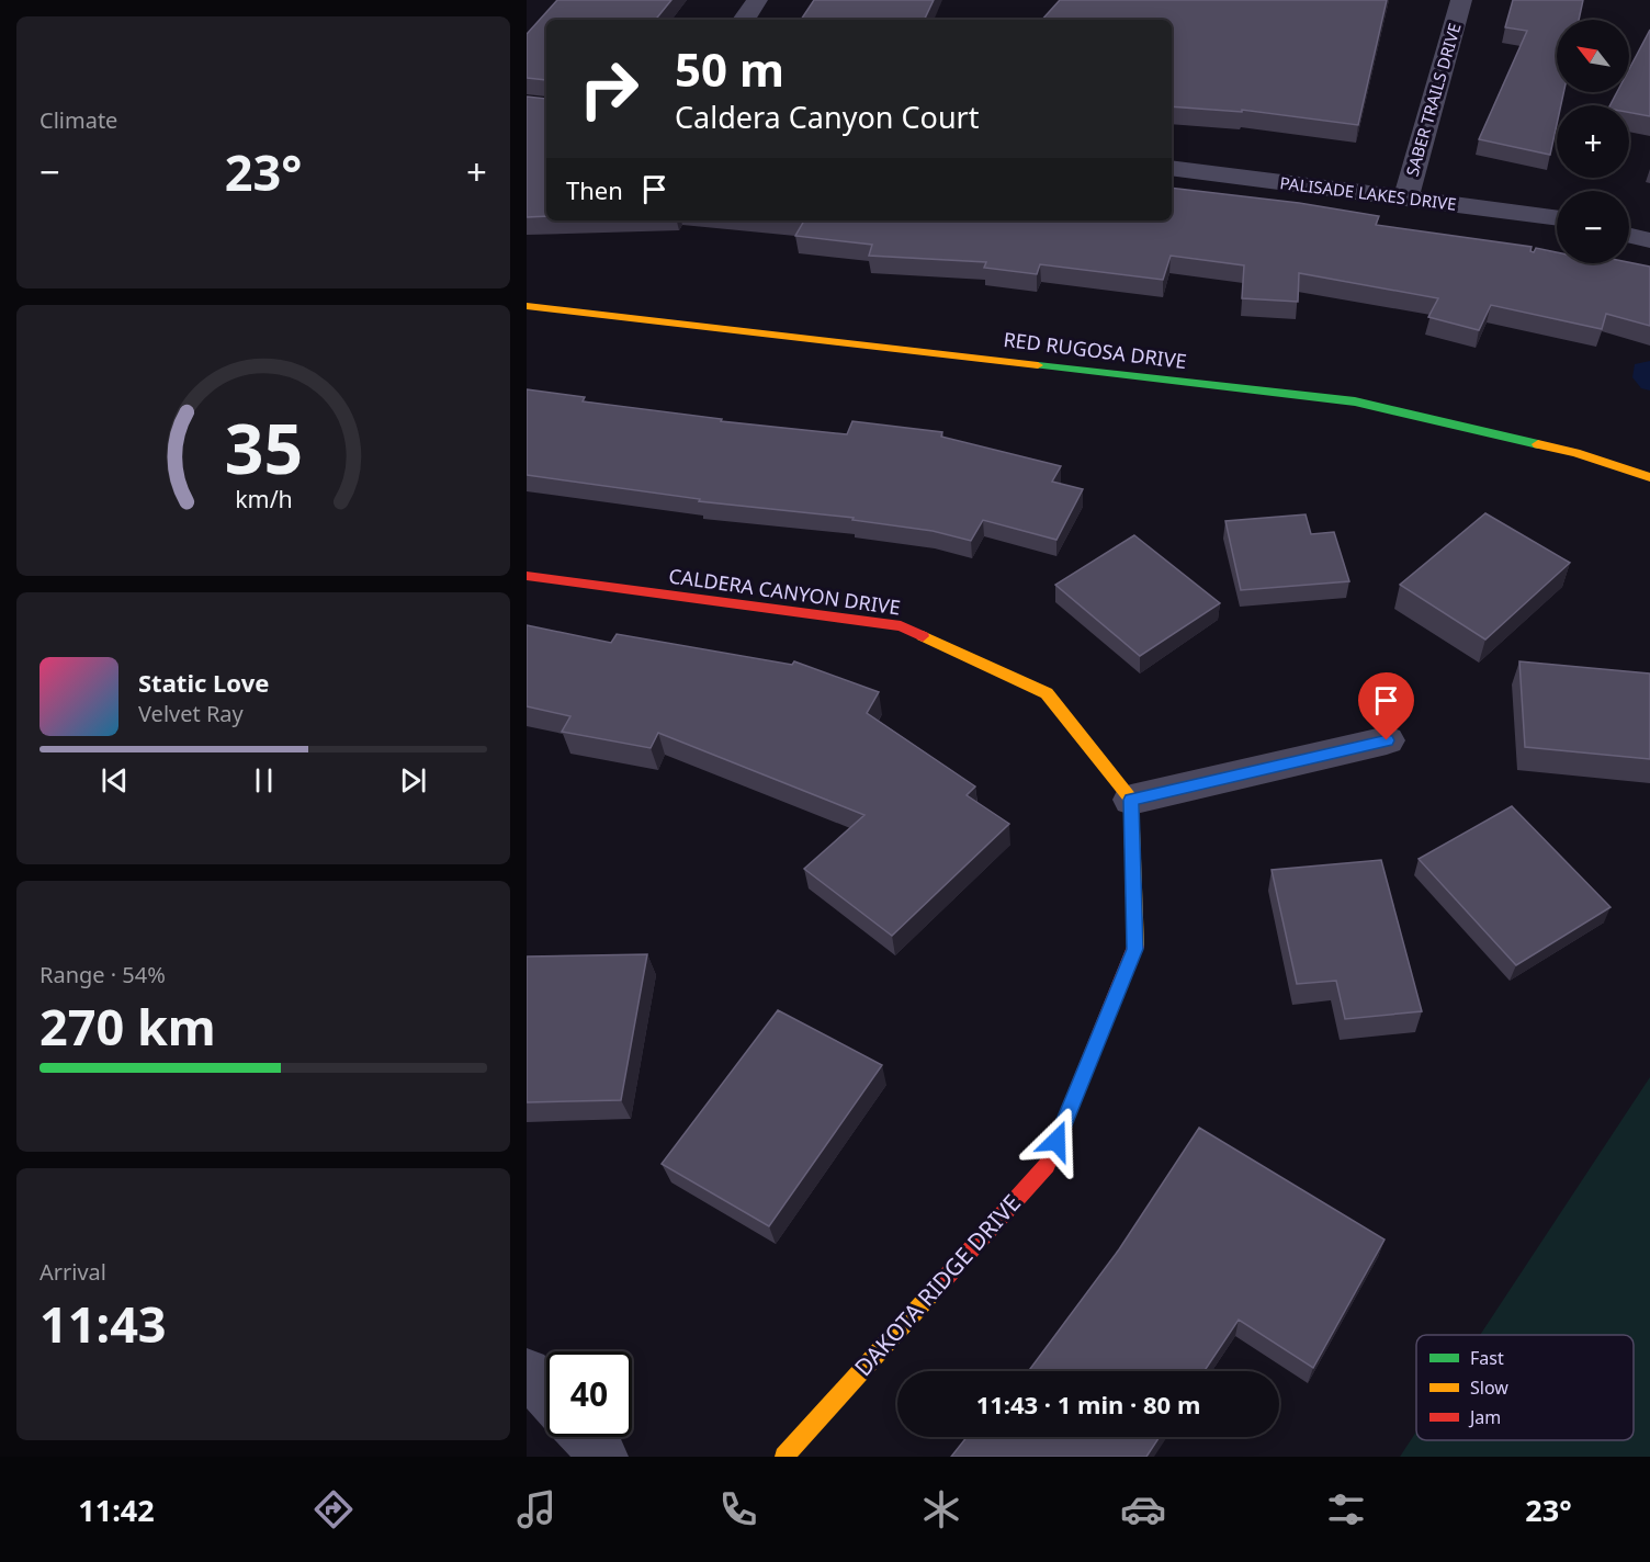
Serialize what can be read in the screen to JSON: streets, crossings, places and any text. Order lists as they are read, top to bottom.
{
  "streets": {
    "street": [
      "SABER TRAILS DRIVE",
      "PALISADE LAKES DRIVE",
      "RED RUGOSA DRIVE",
      "CALDERA CANYON DRIVE",
      "DAKOTA RIDGE DRIVE"
    ]
  },
  "crossings": [
    ["SABER TRAILS DRIVE", "PALISADE LAKES DRIVE"],
    ["CALDERA CANYON DRIVE", "DAKOTA RIDGE DRIVE"]
  ],
  "legend": ["Fast", "Slow", "Jam"],
  "north": "top left",
  "page": {
    "tile": [
      "Climate",
      ["Range · 54%", "270 km"],
      ["Arrival", "11:43"]
    ],
    "map_buttons": ["+", "−"],
    "turn": ["50 m", "Caldera Canyon Court"],
    "heat": ["−", "23°", "+"],
    "then": "Then",
    "song": ["Static Love", "Velvet Ray"],
    "limit": "40",
    "trip": "11:43 · 1 min · 80 m",
    "tabs": ["11:42", "23°"],
    "gauge": ["35", "km/h"]
  }
}
